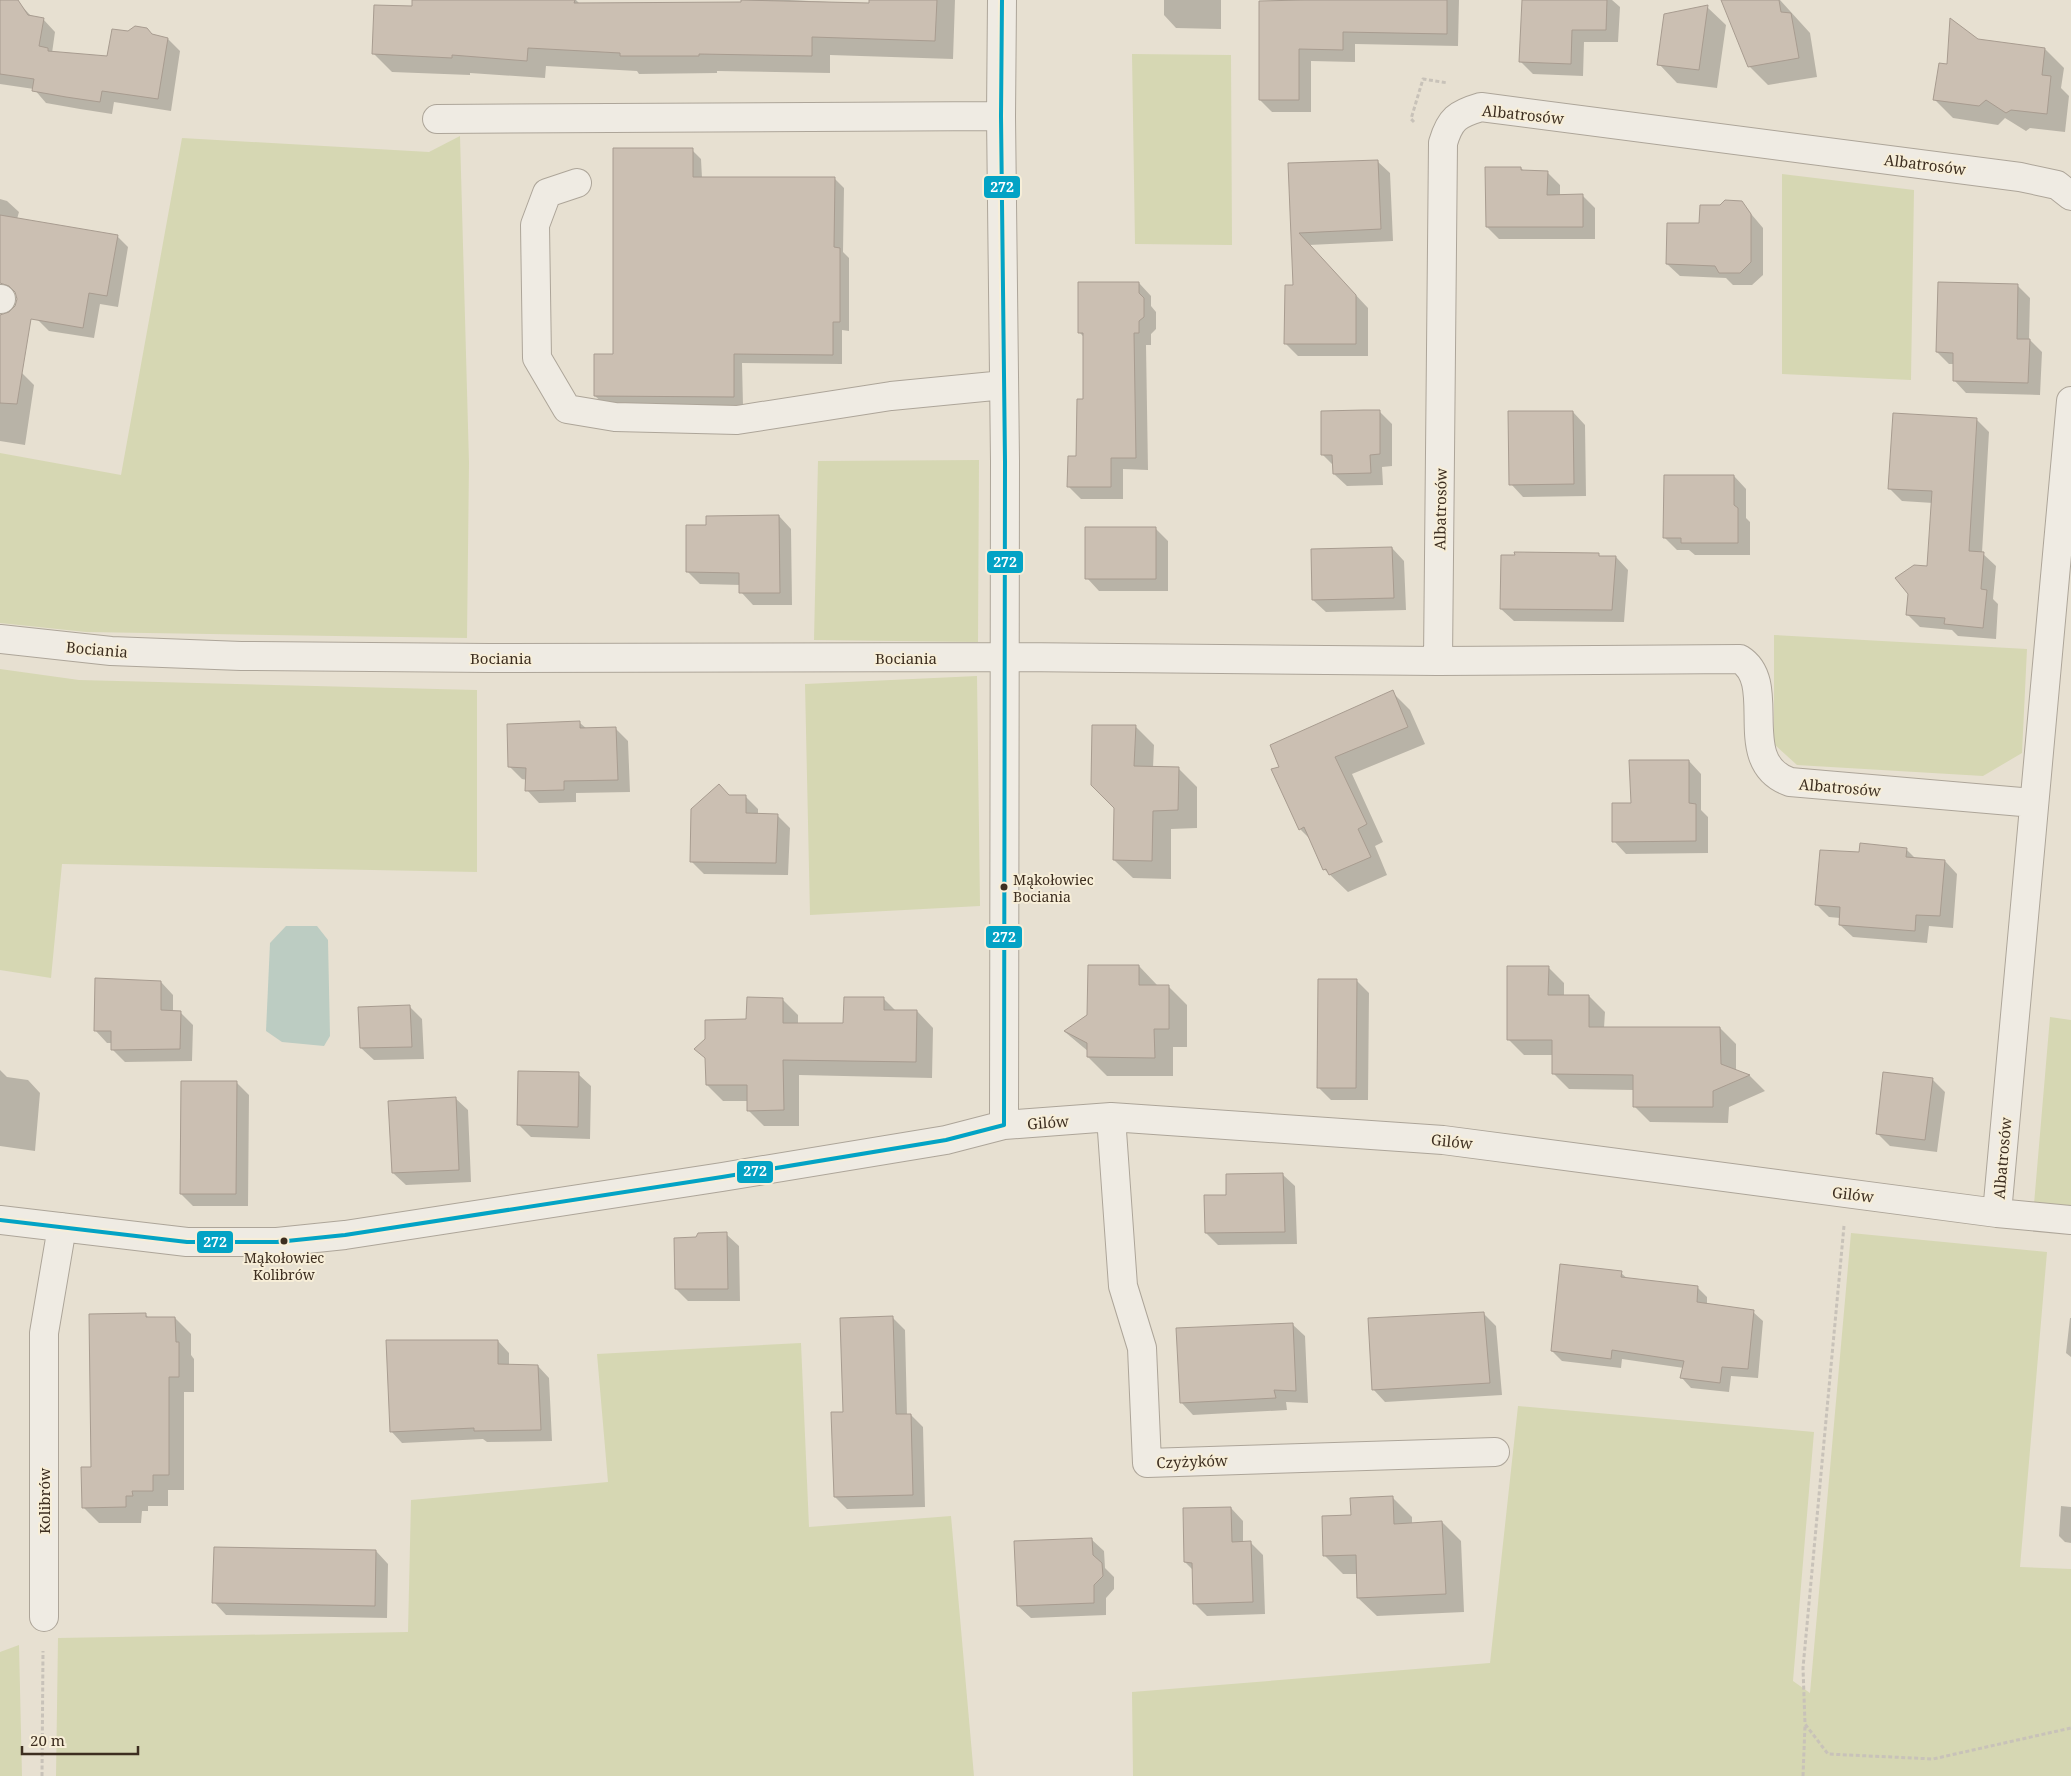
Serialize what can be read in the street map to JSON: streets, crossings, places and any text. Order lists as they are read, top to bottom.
{
  "streets": {
    "street": [
      "Albatrosów",
      "Bociania",
      "Gilów",
      "Czyżyków",
      "Kolibrów"
    ]
  },
  "crossings": [
    ["Albatrosów", "Bociania"],
    ["Albatrosów", "Gilów"],
    ["Gilów", "Czyżyków"],
    ["Gilów", "Kolibrów"]
  ],
  "places": ["Mąkołowiec Bociania", "Mąkołowiec Kolibrów"],
  "lines": ["transit line 272"],
  "scale_bar": "20 m"
}
